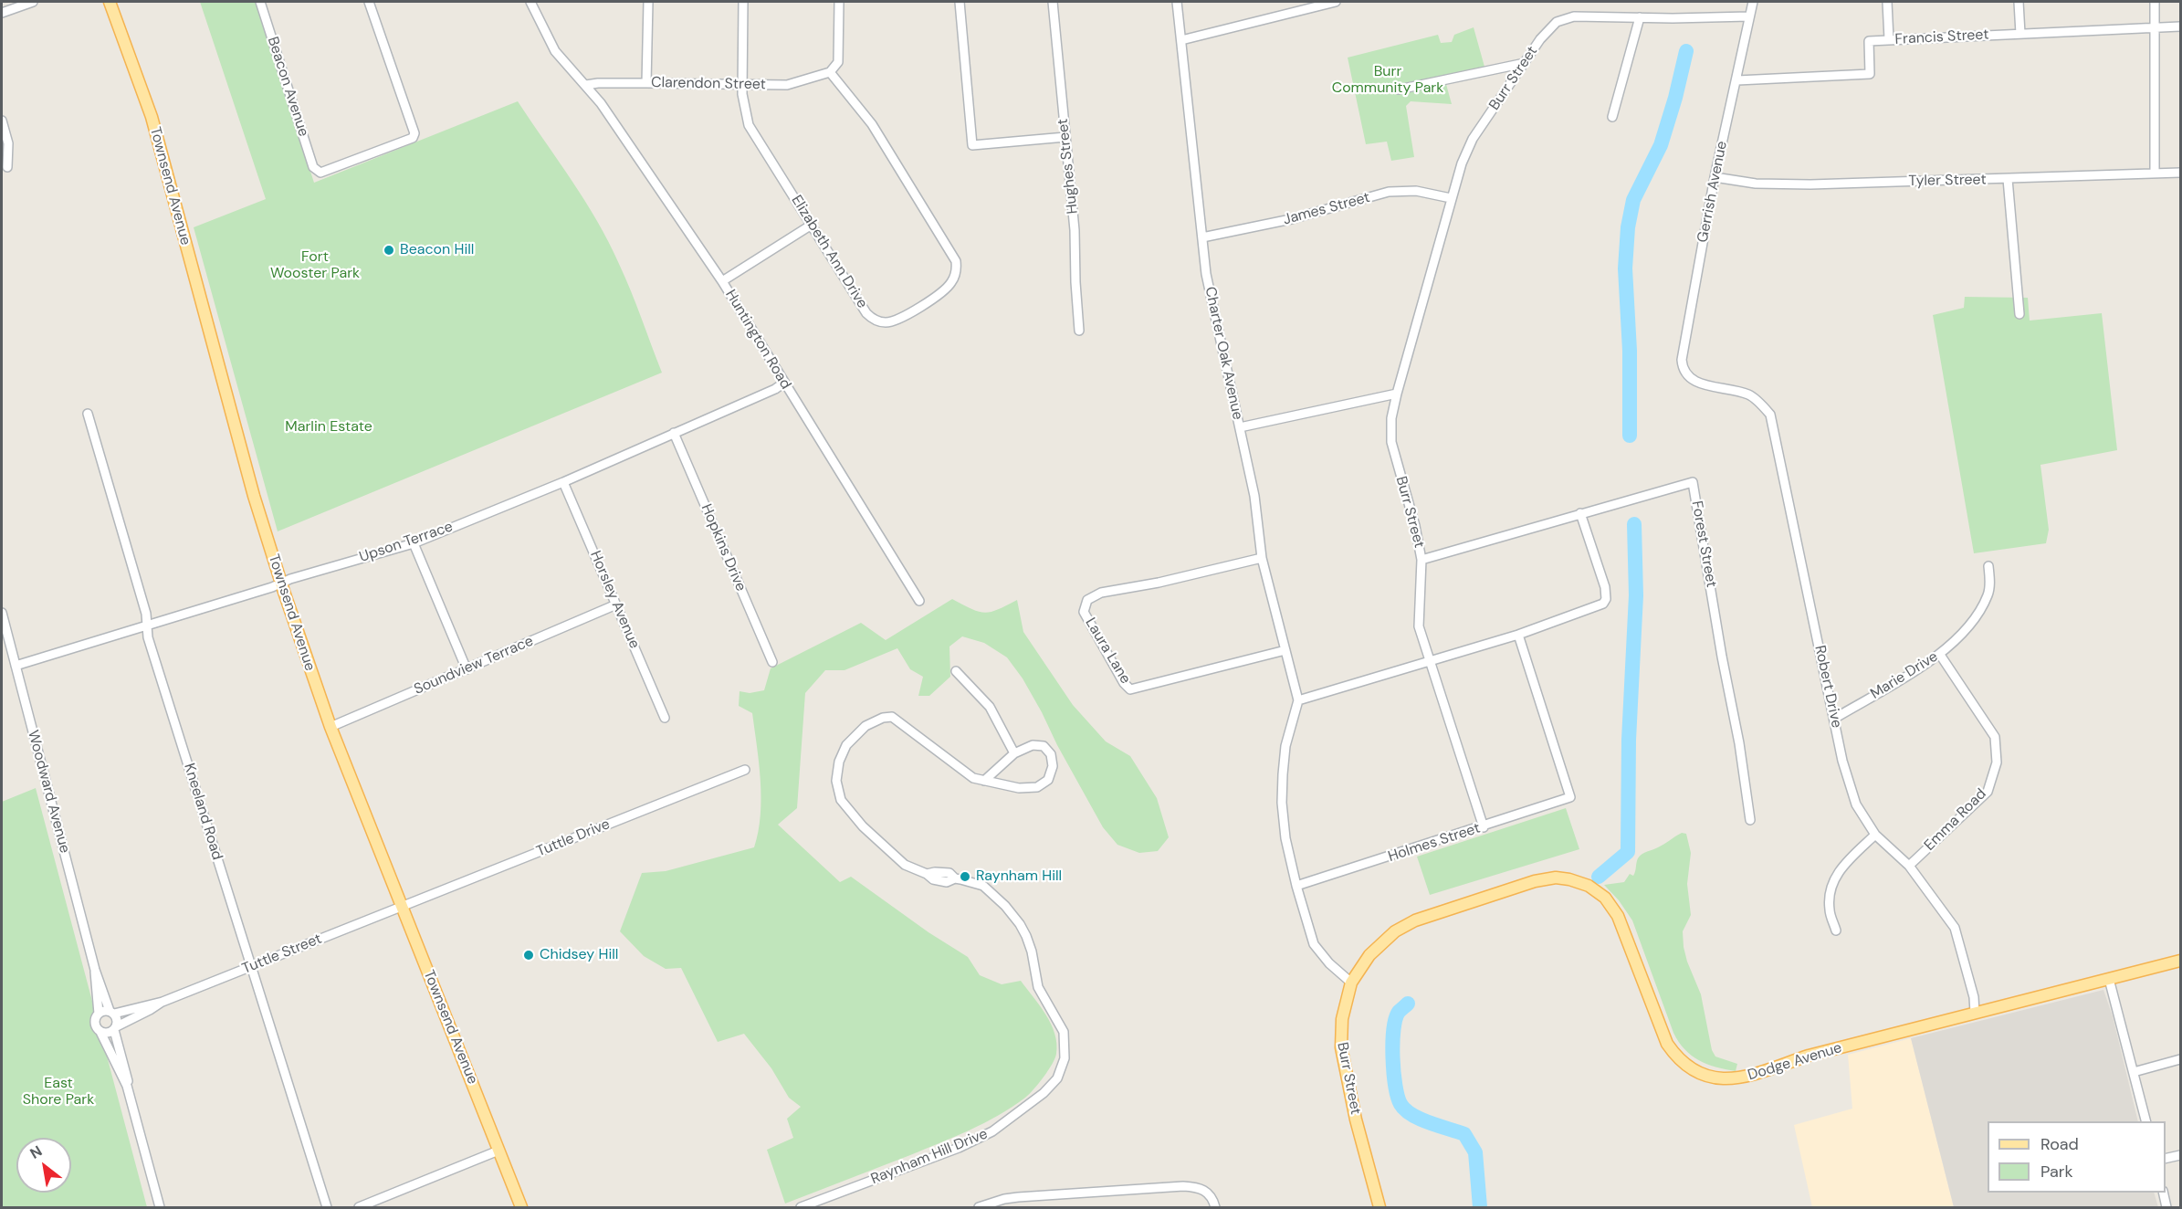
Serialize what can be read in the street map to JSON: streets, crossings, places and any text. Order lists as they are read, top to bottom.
{
  "streets": {
    "main road": ["Burr Street", "Townsend Avenue", "Dodge Avenue"],
    "street": [
      "Francis Street",
      "Clarendon Street",
      "Beacon Avenue",
      "Hughes Street",
      "Tyler Street",
      "Gerrish Avenue",
      "James Street",
      "Elizabeth Ann Drive",
      "Huntington Road",
      "Charter Oak Avenue",
      "Upson Terrace",
      "Forest Street",
      "Hopkins Drive",
      "Horsley Avenue",
      "Laura Lane",
      "Soundview Terrace",
      "Marie Drive",
      "Robert Drive",
      "Woodward Avenue",
      "Kneeland Road",
      "Emma Road",
      "Tuttle Drive",
      "Holmes Street",
      "Tuttle Street",
      "Raynham Hill Drive"
    ]
  },
  "crossings": [
    ["Francis Street", "Gerrish Avenue"],
    ["Burr Street", "Gerrish Avenue"],
    ["Burr Street", "James Street"],
    ["Burr Street", "Forest Street"],
    ["Burr Street", "Holmes Street"],
    ["Burr Street", "Dodge Avenue"],
    ["Clarendon Street", "Elizabeth Ann Drive"],
    ["Clarendon Street", "Huntington Road"],
    ["Tyler Street", "Gerrish Avenue"],
    ["Townsend Avenue", "Upson Terrace"],
    ["Townsend Avenue", "Soundview Terrace"],
    ["Townsend Avenue", "Tuttle Drive"],
    ["Townsend Avenue", "Tuttle Street"],
    ["Gerrish Avenue", "Robert Drive"],
    ["James Street", "Charter Oak Avenue"],
    ["Huntington Road", "Upson Terrace"],
    ["Charter Oak Avenue", "Laura Lane"],
    ["Upson Terrace", "Hopkins Drive"],
    ["Upson Terrace", "Horsley Avenue"],
    ["Upson Terrace", "Woodward Avenue"],
    ["Upson Terrace", "Kneeland Road"],
    ["Horsley Avenue", "Soundview Terrace"],
    ["Marie Drive", "Robert Drive"],
    ["Marie Drive", "Emma Road"],
    ["Robert Drive", "Emma Road"],
    ["Robert Drive", "Dodge Avenue"],
    ["Woodward Avenue", "Tuttle Street"],
    ["Kneeland Road", "Tuttle Street"],
    ["Tuttle Drive", "Tuttle Street"]
  ],
  "parks": [
    "Burr Community Park",
    "Fort Wooster Park",
    "Marlin Estate",
    "East Shore Park"
  ],
  "places": ["Beacon Hill", "Raynham Hill", "Chidsey Hill"],
  "legend": ["Road", "Park"],
  "north": "top left"
}
